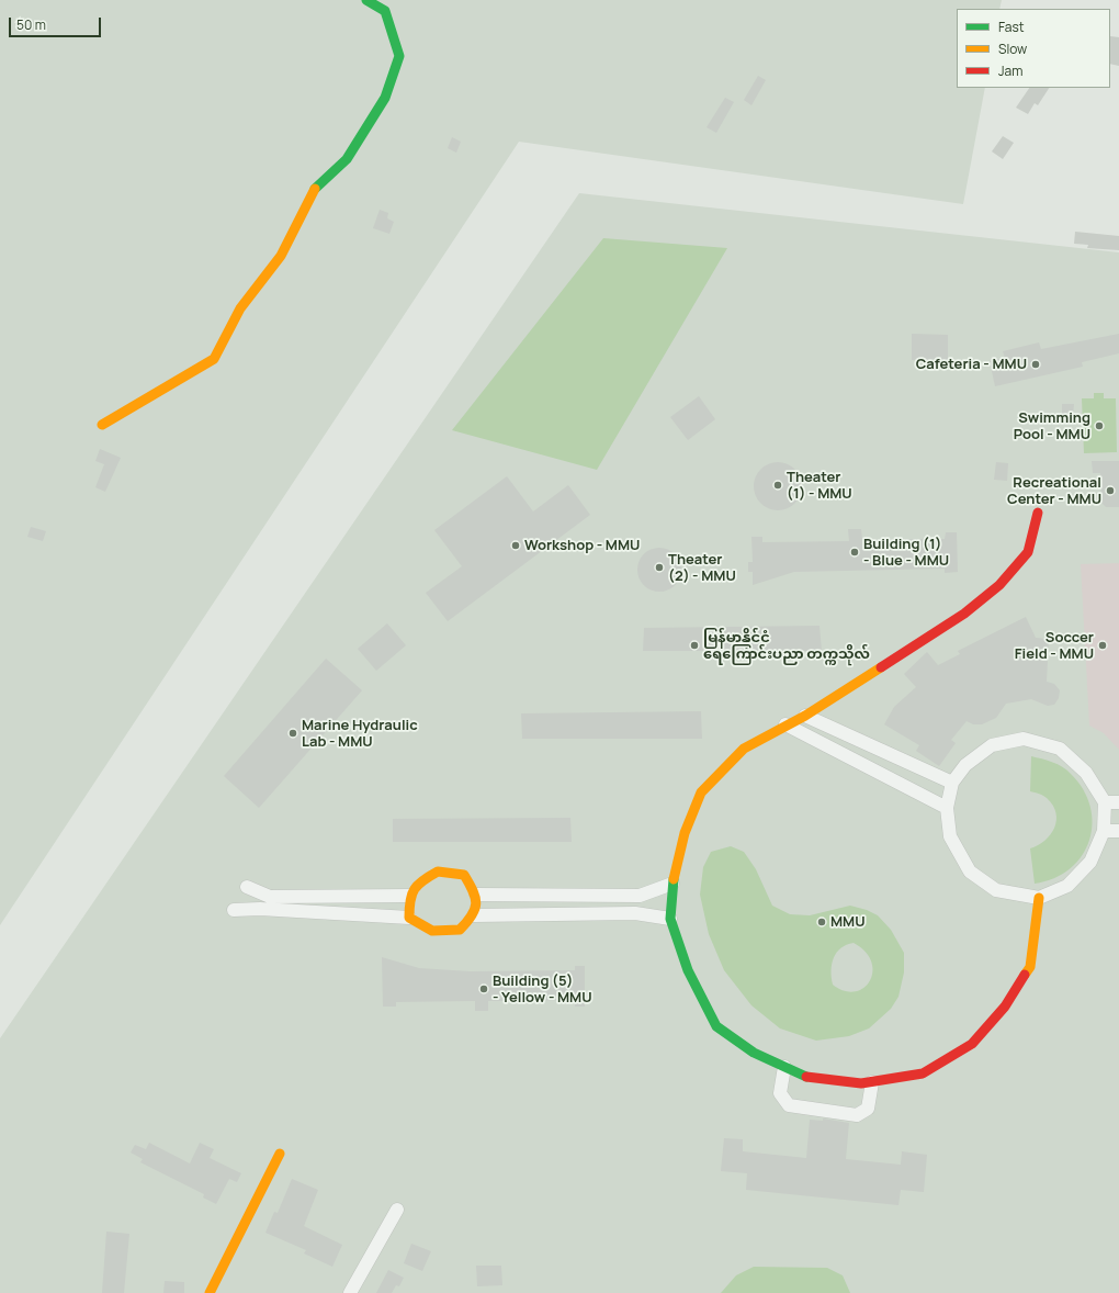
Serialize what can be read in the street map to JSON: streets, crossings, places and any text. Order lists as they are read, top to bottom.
{
  "places": [
    "Cafeteria - MMU",
    "Swimming Pool - MMU",
    "Theater (1) - MMU",
    "Recreational Center - MMU",
    "Workshop - MMU",
    "Building (1) - Blue - MMU",
    "Theater (2) - MMU",
    "မြန်မာနိုင်ငံ ရေကြောင်းပညာ တက္ကသိုလ်",
    "Soccer Field - MMU",
    "Marine Hydraulic Lab - MMU",
    "MMU",
    "Building (5) - Yellow - MMU"
  ],
  "legend": ["Fast", "Slow", "Jam"],
  "scale_bar": "50 m"
}
